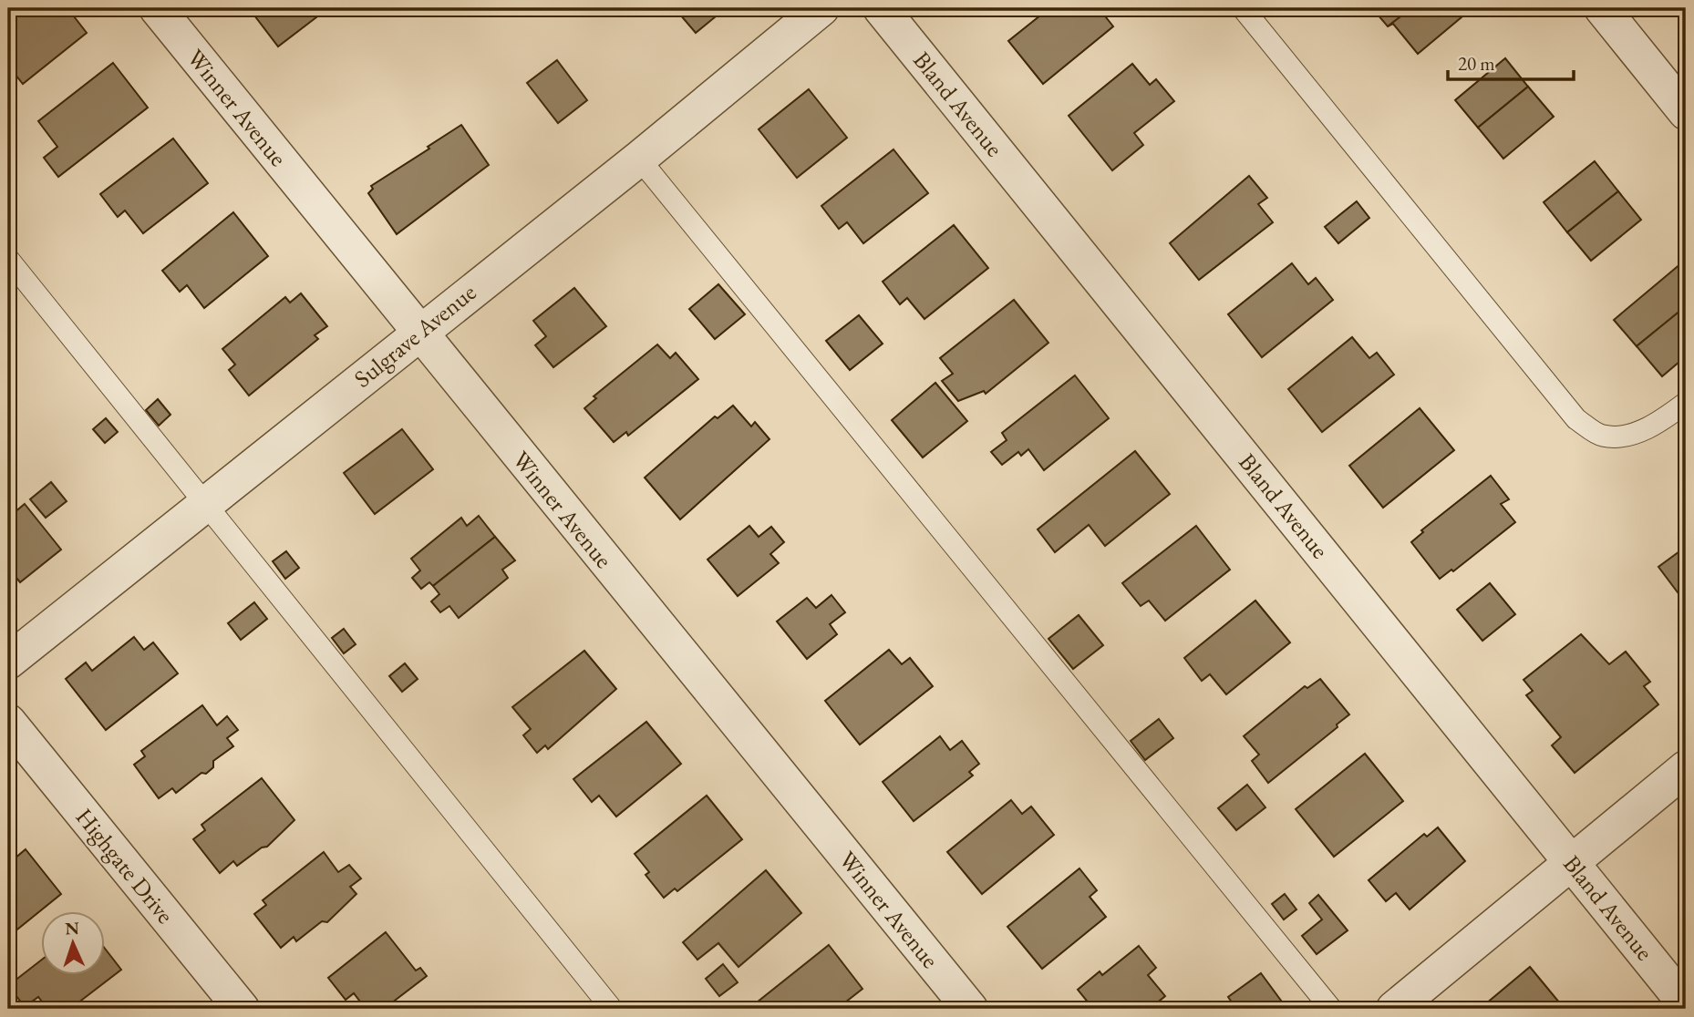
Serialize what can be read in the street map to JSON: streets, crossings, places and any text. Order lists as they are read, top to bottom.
{
  "streets": {
    "street": [
      "Bland Avenue",
      "Winner Avenue",
      "Sulgrave Avenue",
      "Highgate Drive"
    ]
  },
  "crossings": [
    ["Winner Avenue", "Sulgrave Avenue"]
  ],
  "scale_bar": "20 m",
  "north": "top"
}
